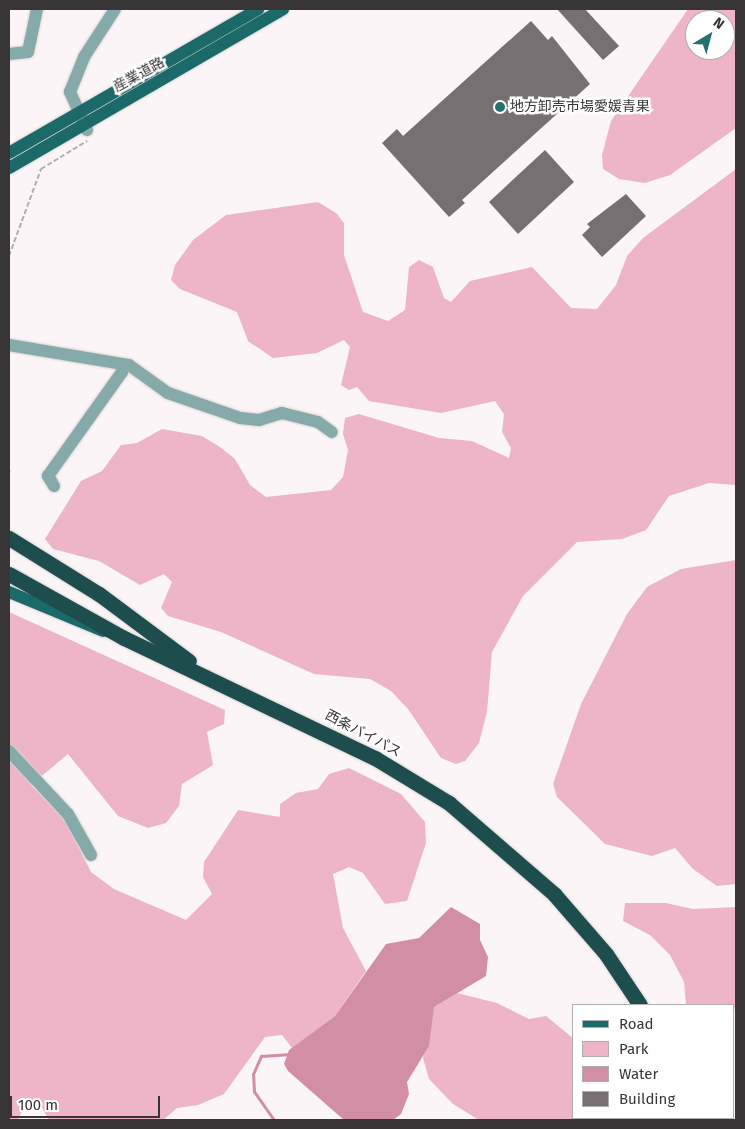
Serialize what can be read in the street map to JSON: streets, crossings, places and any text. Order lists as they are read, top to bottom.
{
  "streets": {
    "highway": ["西条バイパス"],
    "main road": ["産業道路"]
  },
  "places": ["地方卸売市場愛媛青果"],
  "legend": [
    "Road",
    "Park",
    "Water",
    "Building"
  ],
  "scale_bar": "100 m",
  "north": "top right"
}
